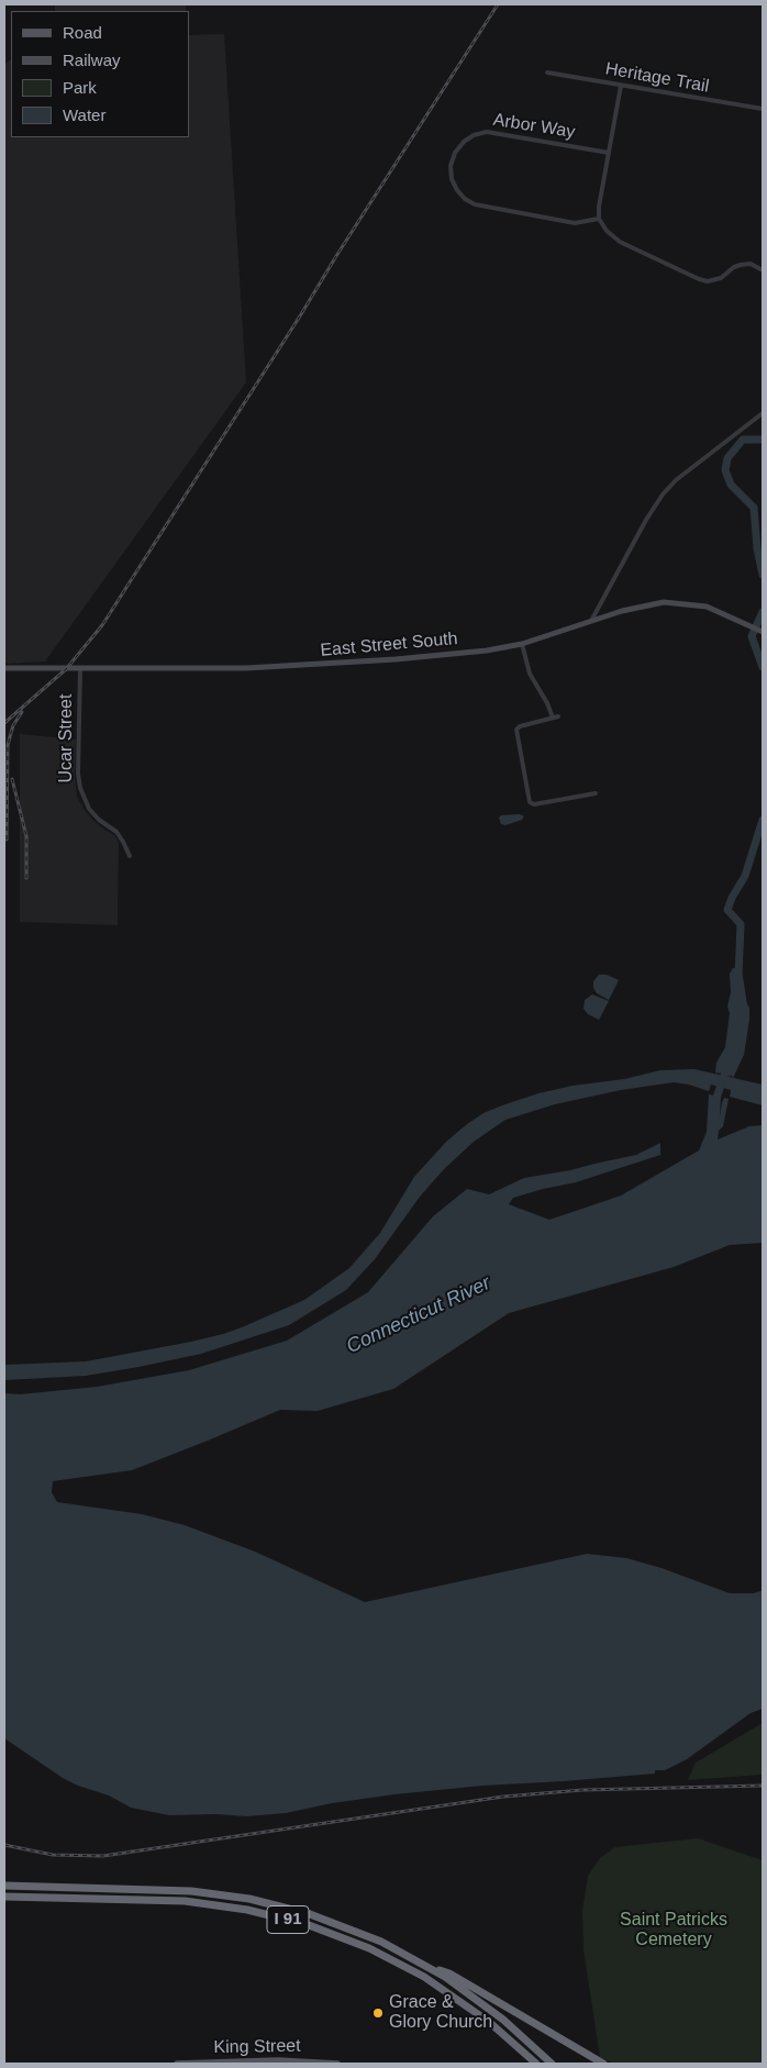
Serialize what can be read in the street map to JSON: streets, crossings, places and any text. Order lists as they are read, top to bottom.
{
  "streets": {
    "highway": ["I 91"],
    "main road": ["East Street South", "King Street"],
    "street": ["Heritage Trail", "Arbor Way", "Ucar Street"]
  },
  "crossings": [
    ["East Street South", "Ucar Street"]
  ],
  "water": ["Connecticut River"],
  "parks": ["Saint Patricks Cemetery"],
  "places": ["Grace & Glory Church"],
  "legend": [
    "Road",
    "Railway",
    "Park",
    "Water"
  ]
}
